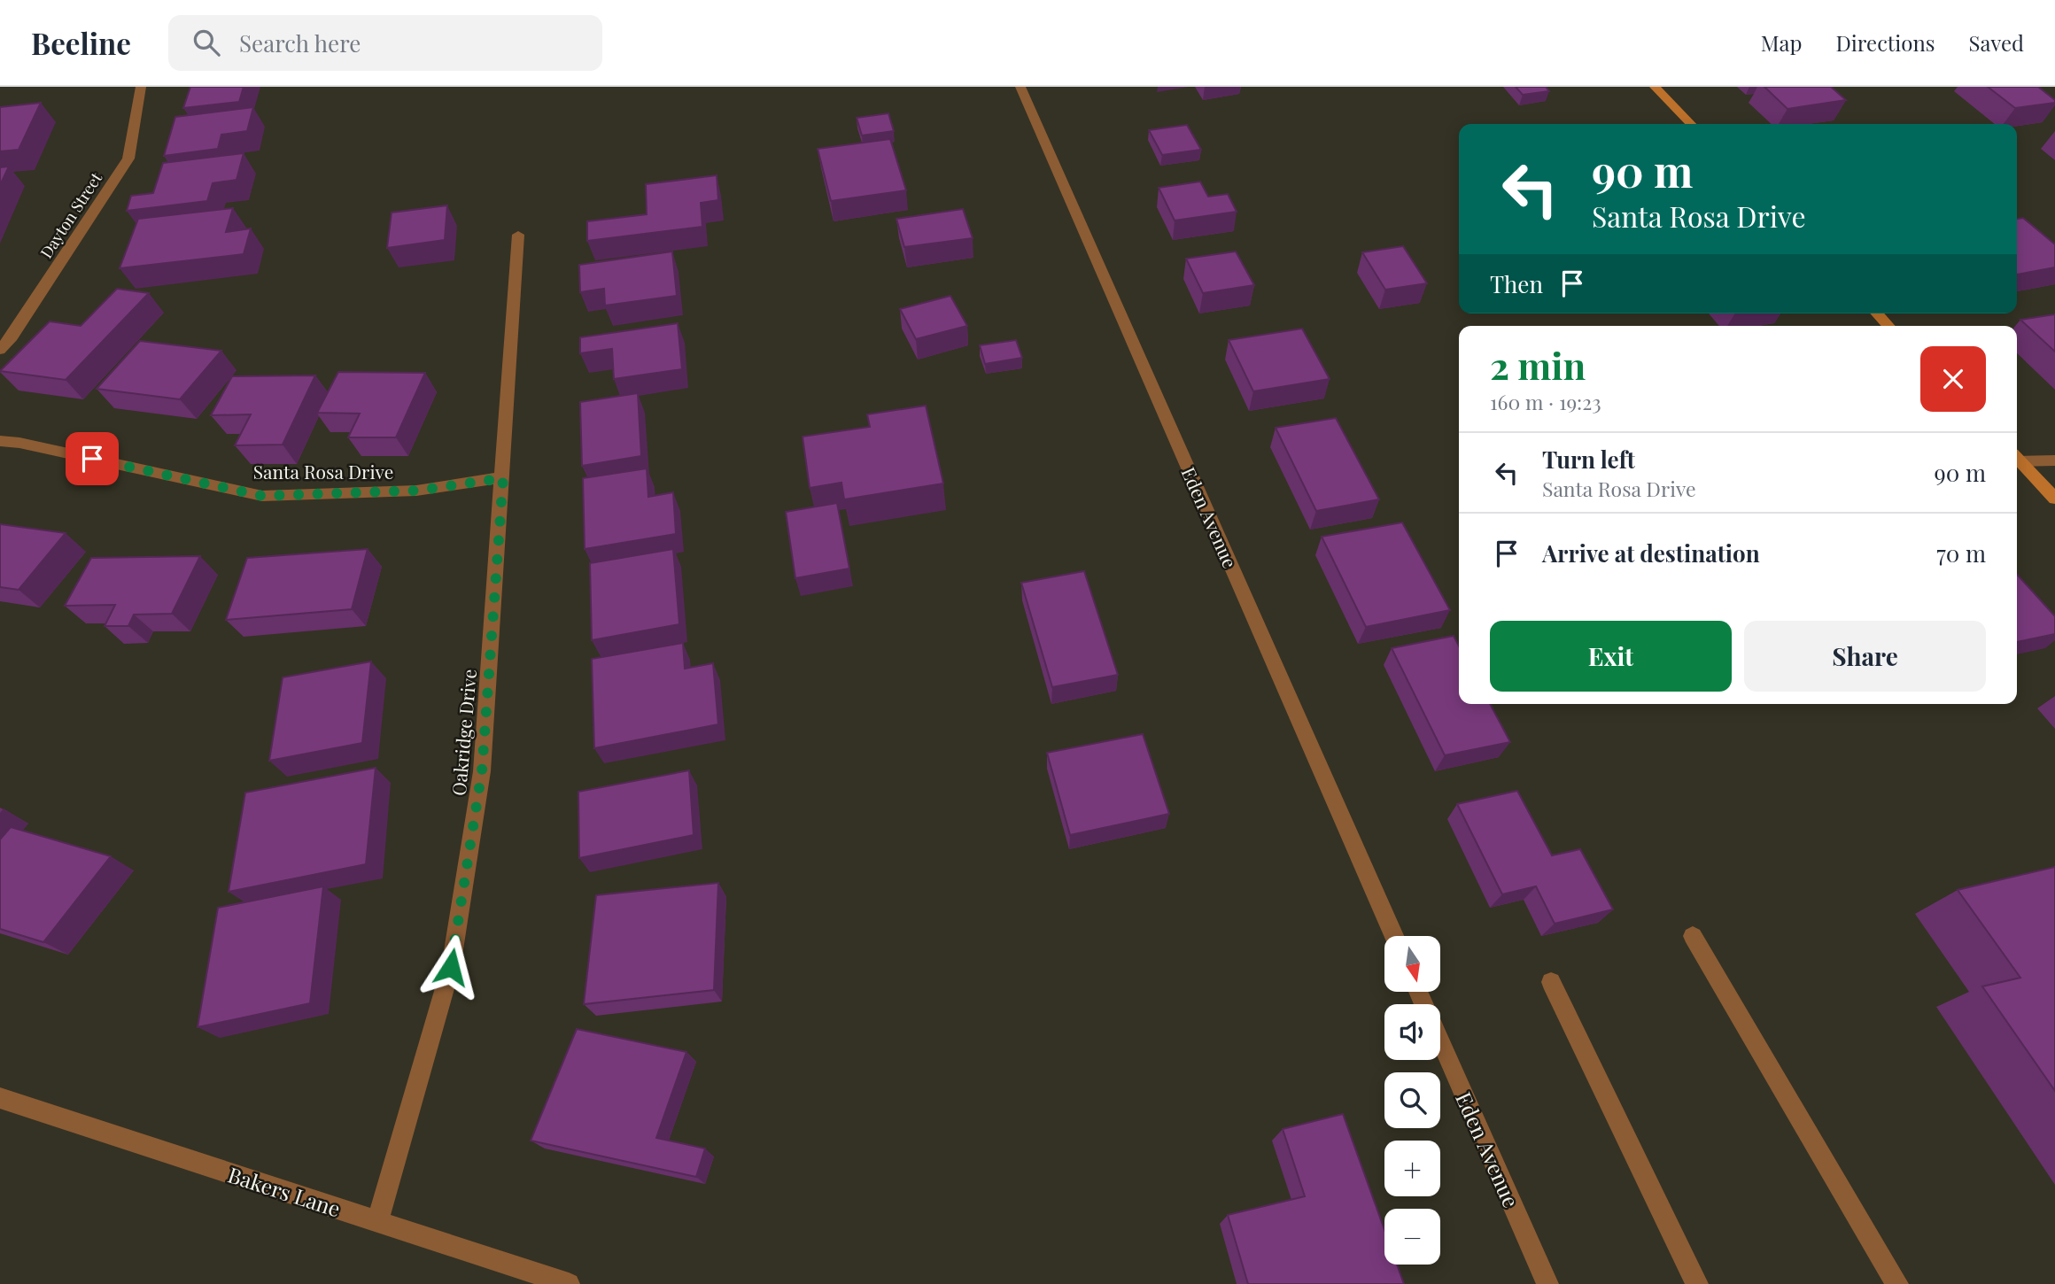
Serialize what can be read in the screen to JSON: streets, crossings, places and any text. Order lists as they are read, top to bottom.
{
  "streets": {
    "street": [
      "Dayton Street",
      "Santa Rosa Drive",
      "Eden Avenue",
      "Oakridge Drive",
      "Bakers Lane"
    ]
  },
  "crossings": [
    ["Santa Rosa Drive", "Oakridge Drive"],
    ["Oakridge Drive", "Bakers Lane"]
  ],
  "north": "bottom",
  "page": {
    "header": "Beeline",
    "search": "Search here",
    "nav": ["Map", "Directions", "Saved"],
    "turn": ["90 m", "Santa Rosa Drive"],
    "then": "Then",
    "heading": ["2 min", "160 m · 19:23"],
    "list": [
      {
        "name": "Turn left",
        "note": "Santa Rosa Drive",
        "value": "90 m"
      },
      {
        "name": "Arrive at destination",
        "value": "70 m"
      }
    ],
    "buttons": ["Exit", "Share"],
    "map_buttons": ["+", "−"]
  }
}
